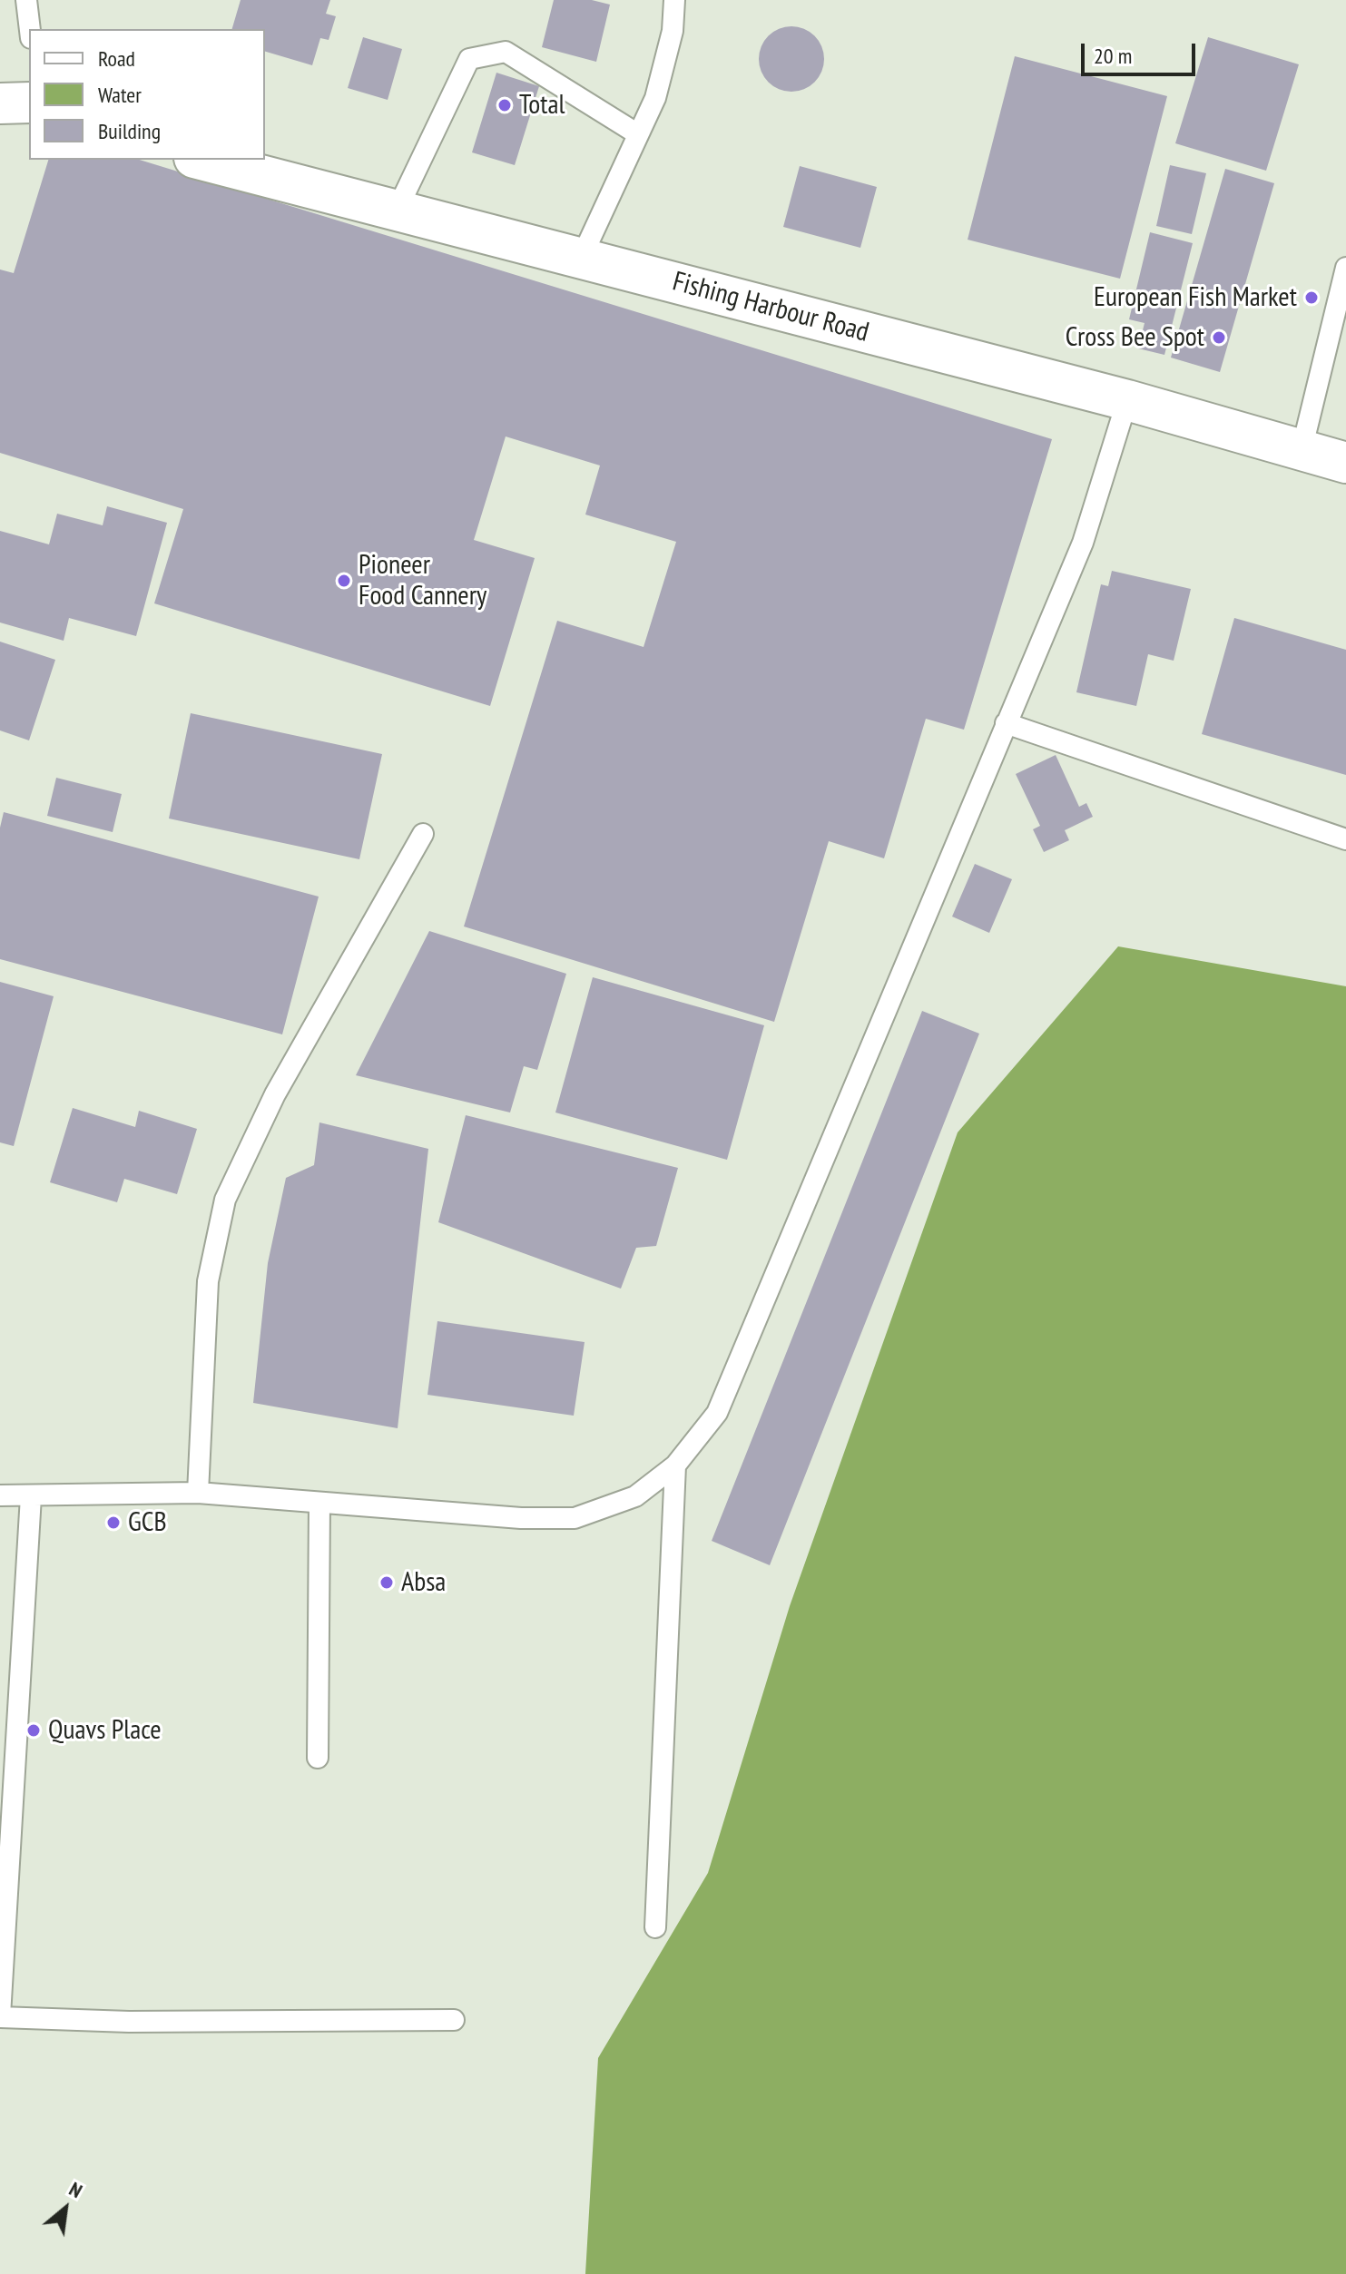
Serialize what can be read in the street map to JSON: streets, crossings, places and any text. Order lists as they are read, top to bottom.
{
  "streets": {
    "street": ["Fishing Harbour Road"]
  },
  "places": [
    "Total",
    "European Fish Market",
    "Cross Bee Spot",
    "Pioneer Food Cannery",
    "GCB",
    "Absa",
    "Quavs Place"
  ],
  "legend": ["Road", "Water", "Building"],
  "scale_bar": "20 m",
  "north": "top right"
}
